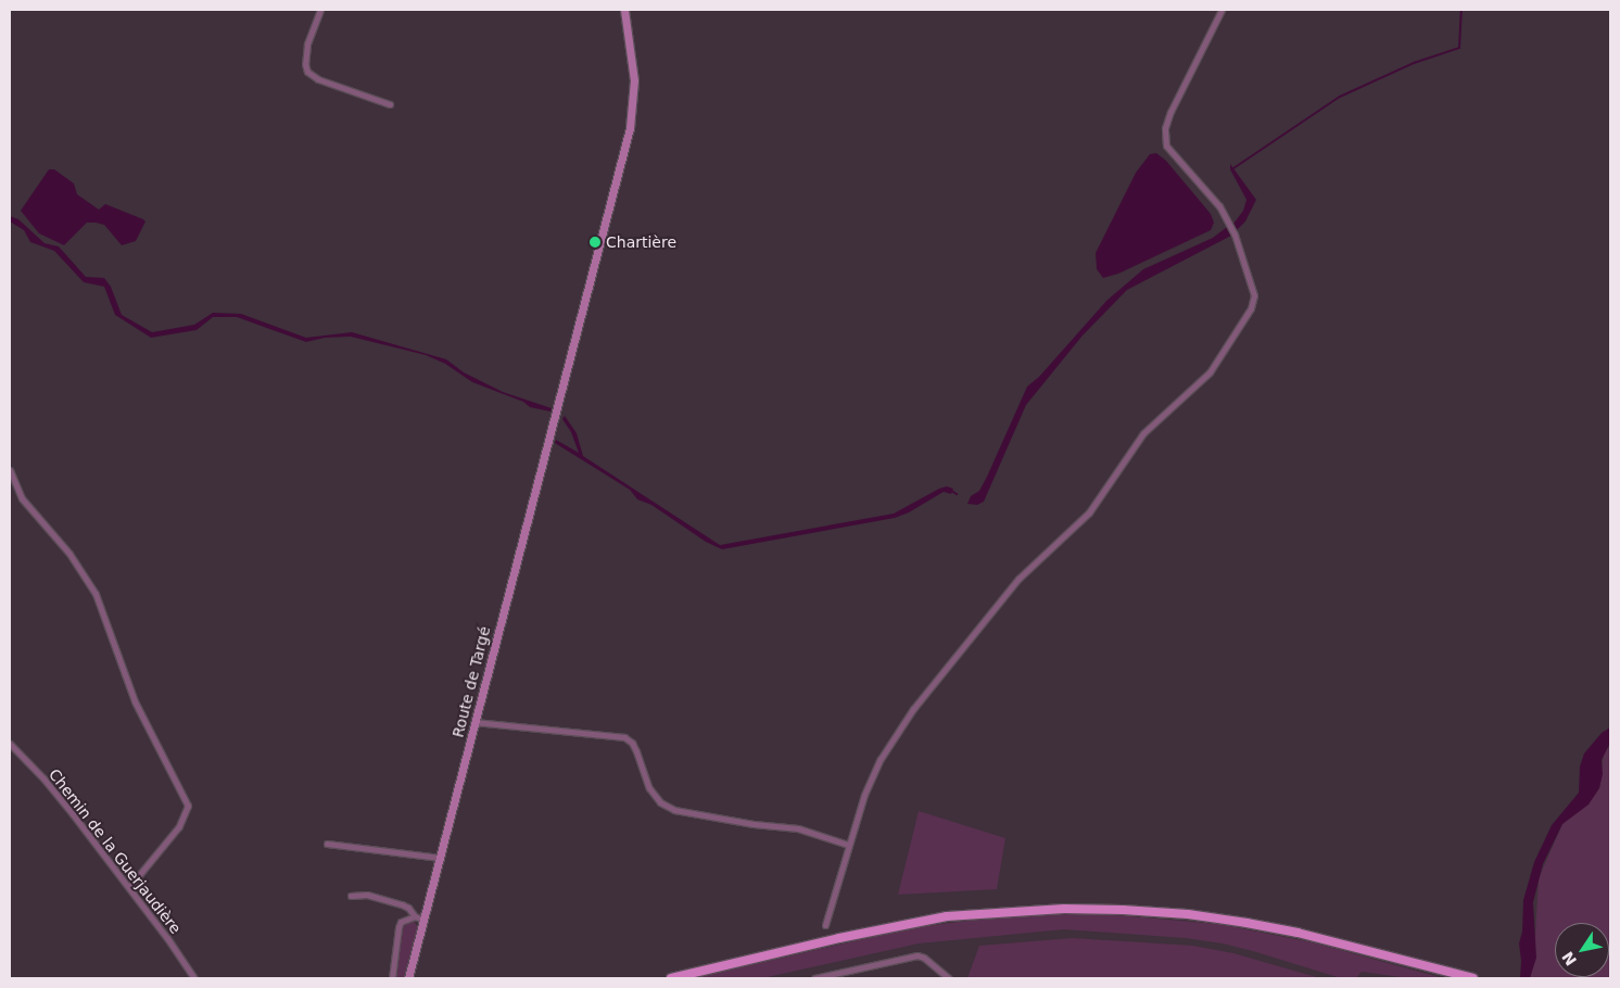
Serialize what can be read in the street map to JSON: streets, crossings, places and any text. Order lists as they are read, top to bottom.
{
  "streets": {
    "street": ["Route de Targé", "Chemin de la Guerjaudière"]
  },
  "places": ["Chartière"],
  "north": "bottom left"
}
